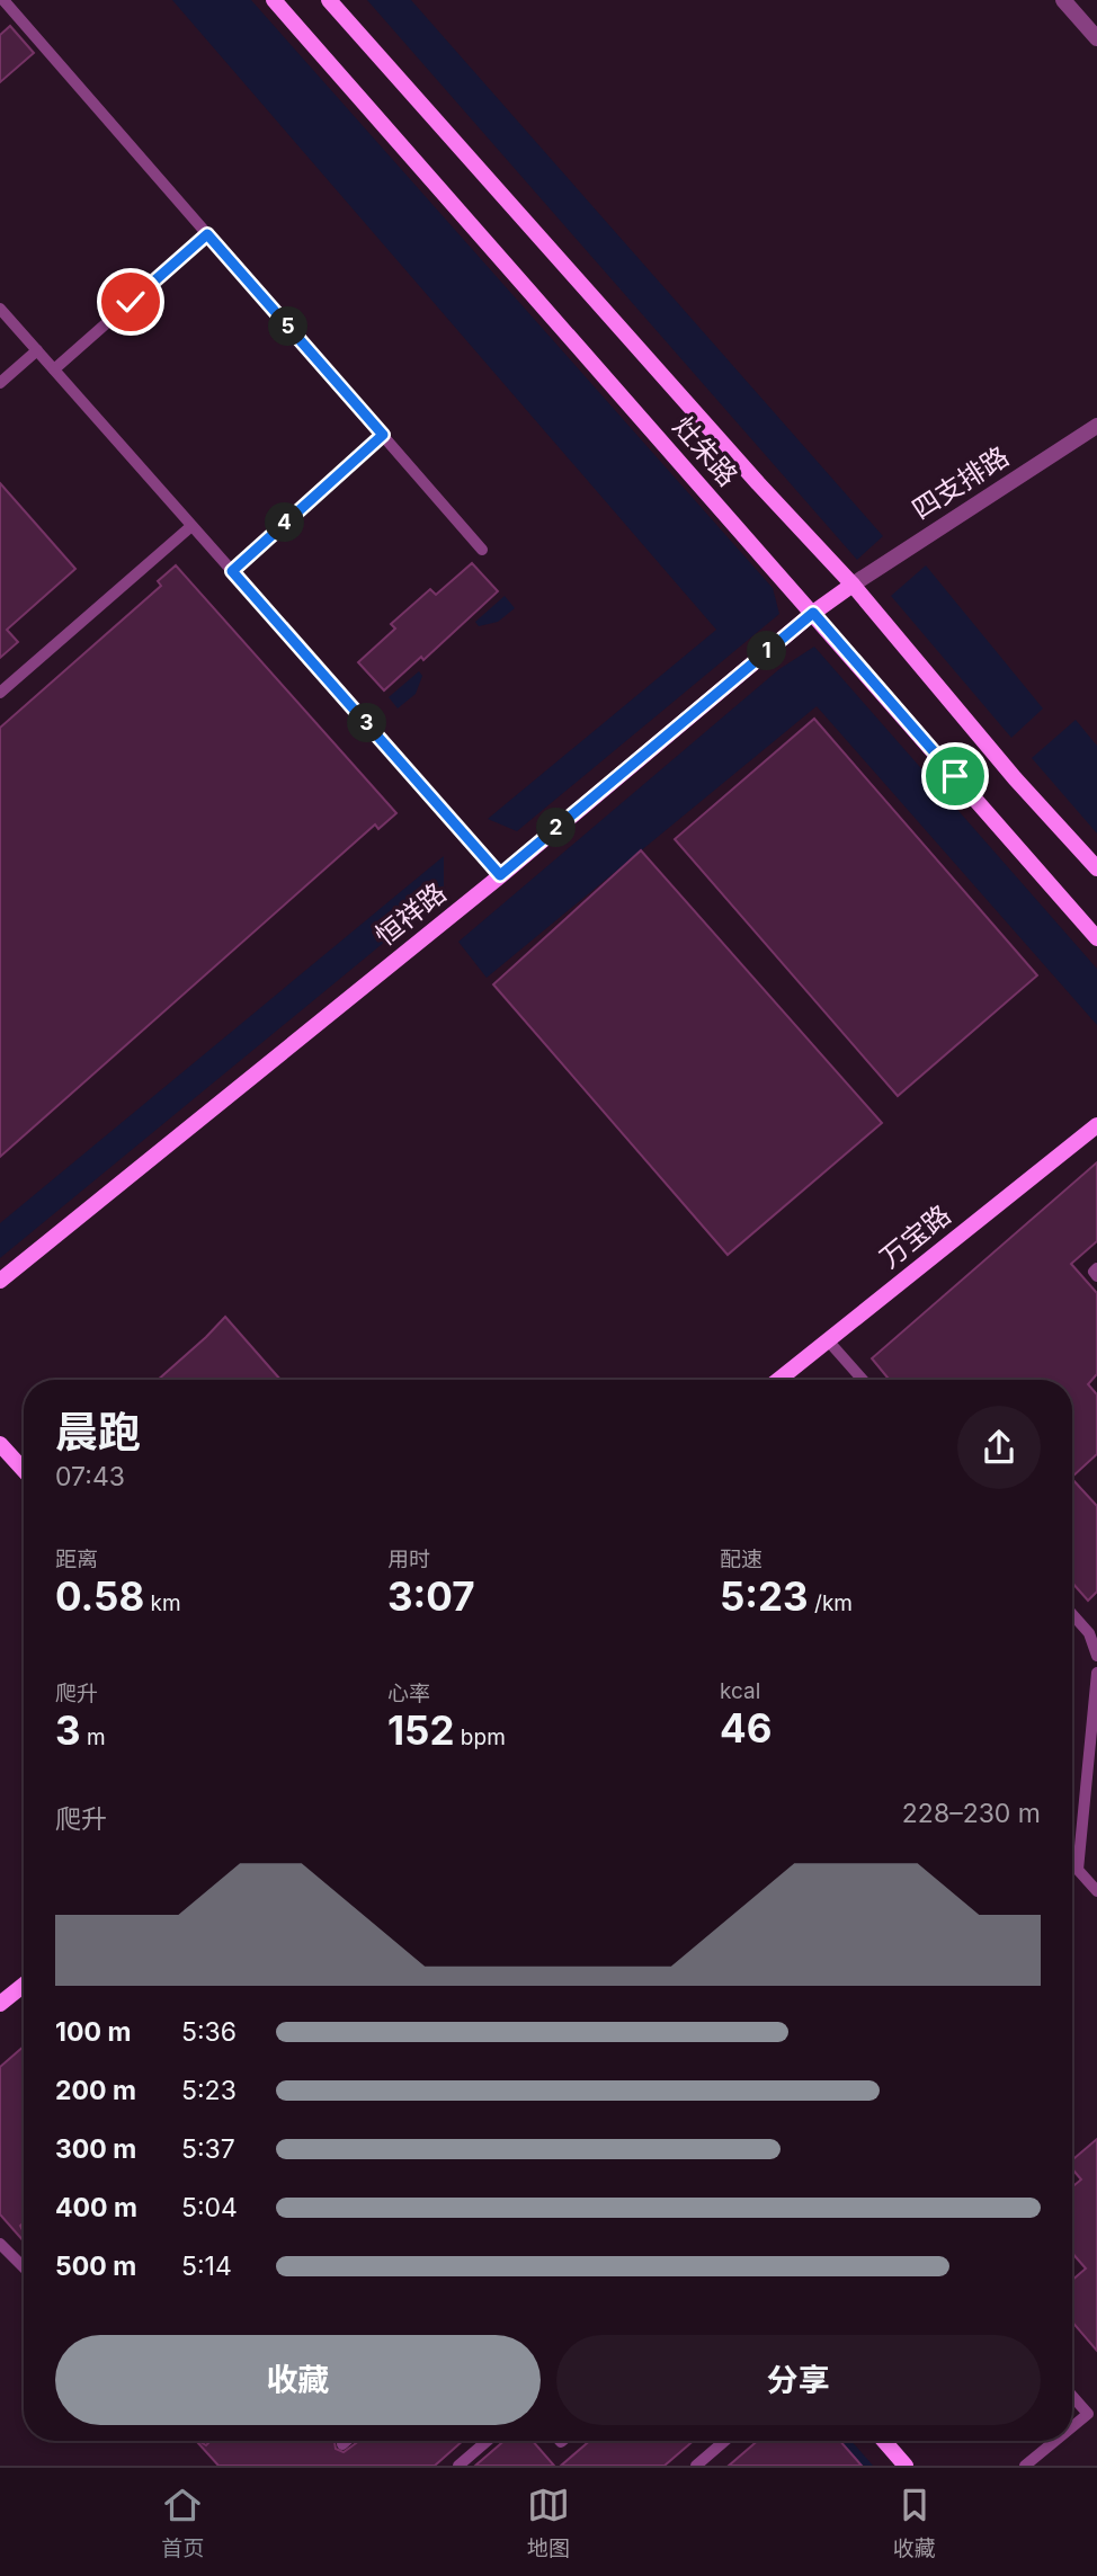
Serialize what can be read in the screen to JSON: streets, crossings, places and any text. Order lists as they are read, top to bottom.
{
  "streets": {
    "main road": ["灶朱路", "恒祥路", "万宝路"],
    "street": ["四支排路"]
  },
  "crossings": [
    ["灶朱路", "四支排路"],
    ["灶朱路", "恒祥路"],
    ["四支排路", "恒祥路"]
  ],
  "page": {
    "pins": [
      "5",
      "4",
      "1",
      "3",
      "2"
    ],
    "heading": ["晨跑", "07:43"],
    "stats": [
      ["距离", "0.58 km"],
      ["用时", "3:07"],
      ["配速", "5:23 /km"],
      ["爬升", "3 m"],
      ["心率", "152 bpm"],
      ["kcal", "46"]
    ],
    "chart": ["爬升", "228–230 m"],
    "list": [
      {
        "name": "100 m",
        "note": "5:36"
      },
      {
        "name": "200 m",
        "note": "5:23"
      },
      {
        "name": "300 m",
        "note": "5:37"
      },
      {
        "name": "400 m",
        "note": "5:04"
      },
      {
        "name": "500 m",
        "note": "5:14"
      }
    ],
    "buttons": ["收藏", "分享"],
    "tabs": ["首页", "地图", "收藏"]
  }
}
